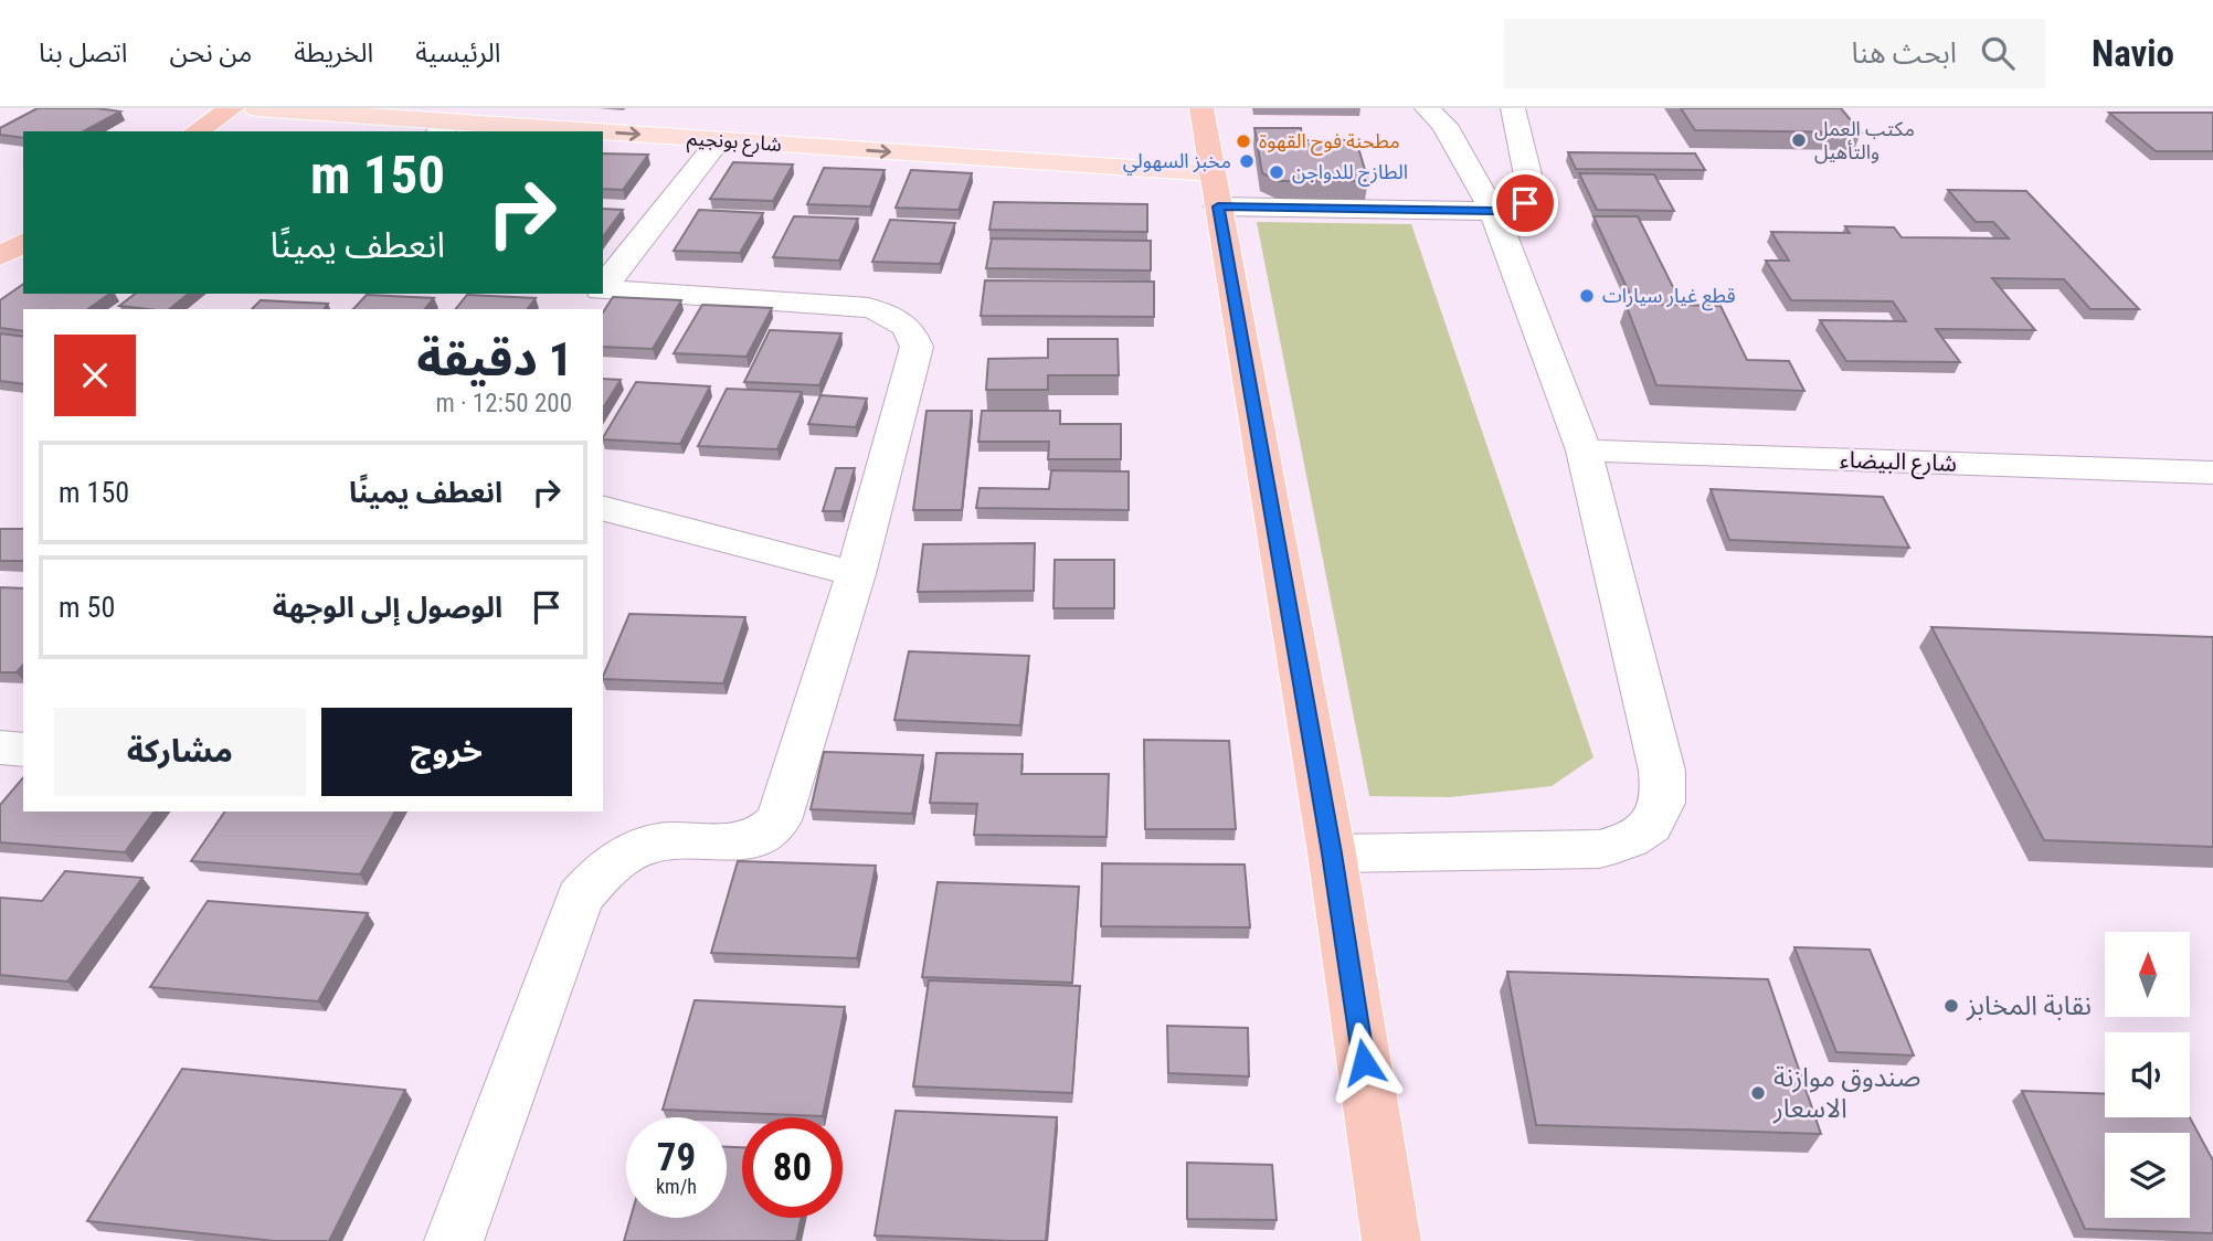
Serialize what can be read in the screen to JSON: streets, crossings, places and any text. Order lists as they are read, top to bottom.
{
  "streets": {
    "main road": ["شارع بونجيم"],
    "street": ["شارع البيضاء"]
  },
  "one_way": ["شارع بونجيم"],
  "places": [
    "مكتب العمل والتأهيل",
    "مطحنة فوح القهوة",
    "مخبز السهولي",
    "الطازج للدواجن",
    "قطع غيار سيارات",
    "نقابة المخابز",
    "صندوق موازنة الاسعار"
  ],
  "north": "top",
  "page": {
    "header": "Navio",
    "search": "ابحث هنا",
    "nav": [
      "الرئيسية",
      "الخريطة",
      "من نحن",
      "اتصل بنا"
    ],
    "turn": ["150 m", "انعطف يمينًا"],
    "heading": ["1 دقيقة", "200 m · 12:50"],
    "list": [
      {
        "name": "انعطف يمينًا",
        "value": "150 m"
      },
      {
        "name": "الوصول إلى الوجهة",
        "value": "50 m"
      }
    ],
    "buttons": ["خروج", "مشاركة"],
    "speed": "79 km/h",
    "limit": "80"
  }
}
